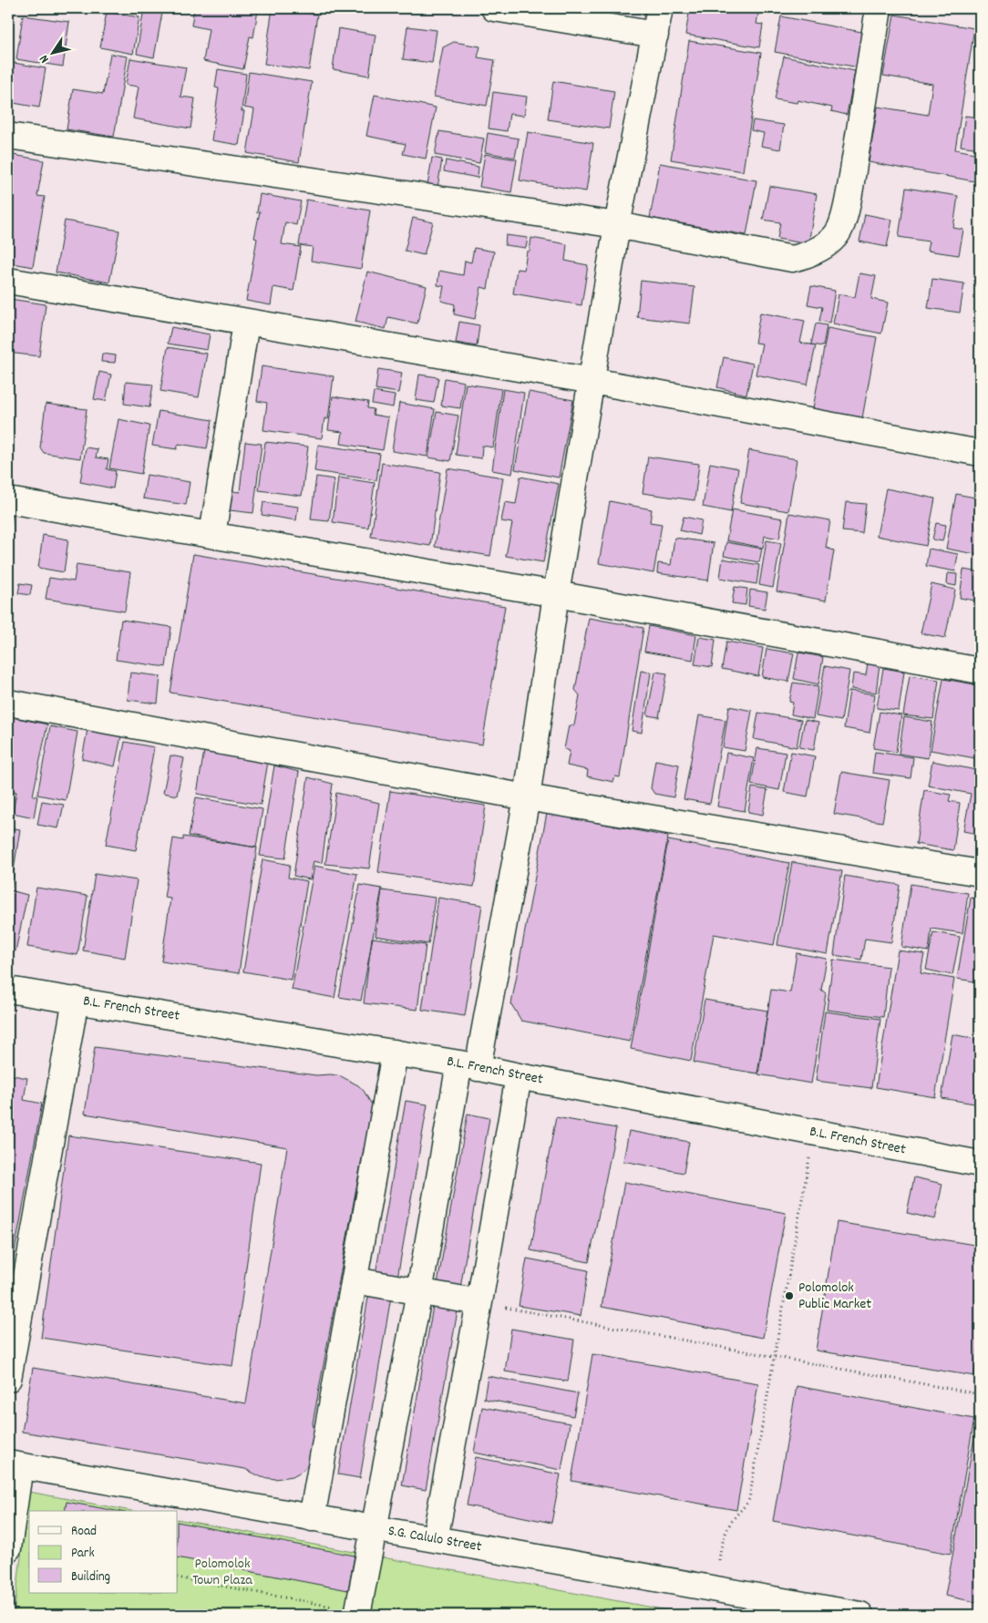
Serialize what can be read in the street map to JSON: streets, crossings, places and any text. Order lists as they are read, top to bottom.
{
  "streets": {
    "street": ["B.L. French Street", "S.G. Calulo Street"]
  },
  "parks": ["Polomolok Town Plaza"],
  "places": ["Polomolok Public Market"],
  "legend": ["Road", "Park", "Building"],
  "north": "bottom left"
}
